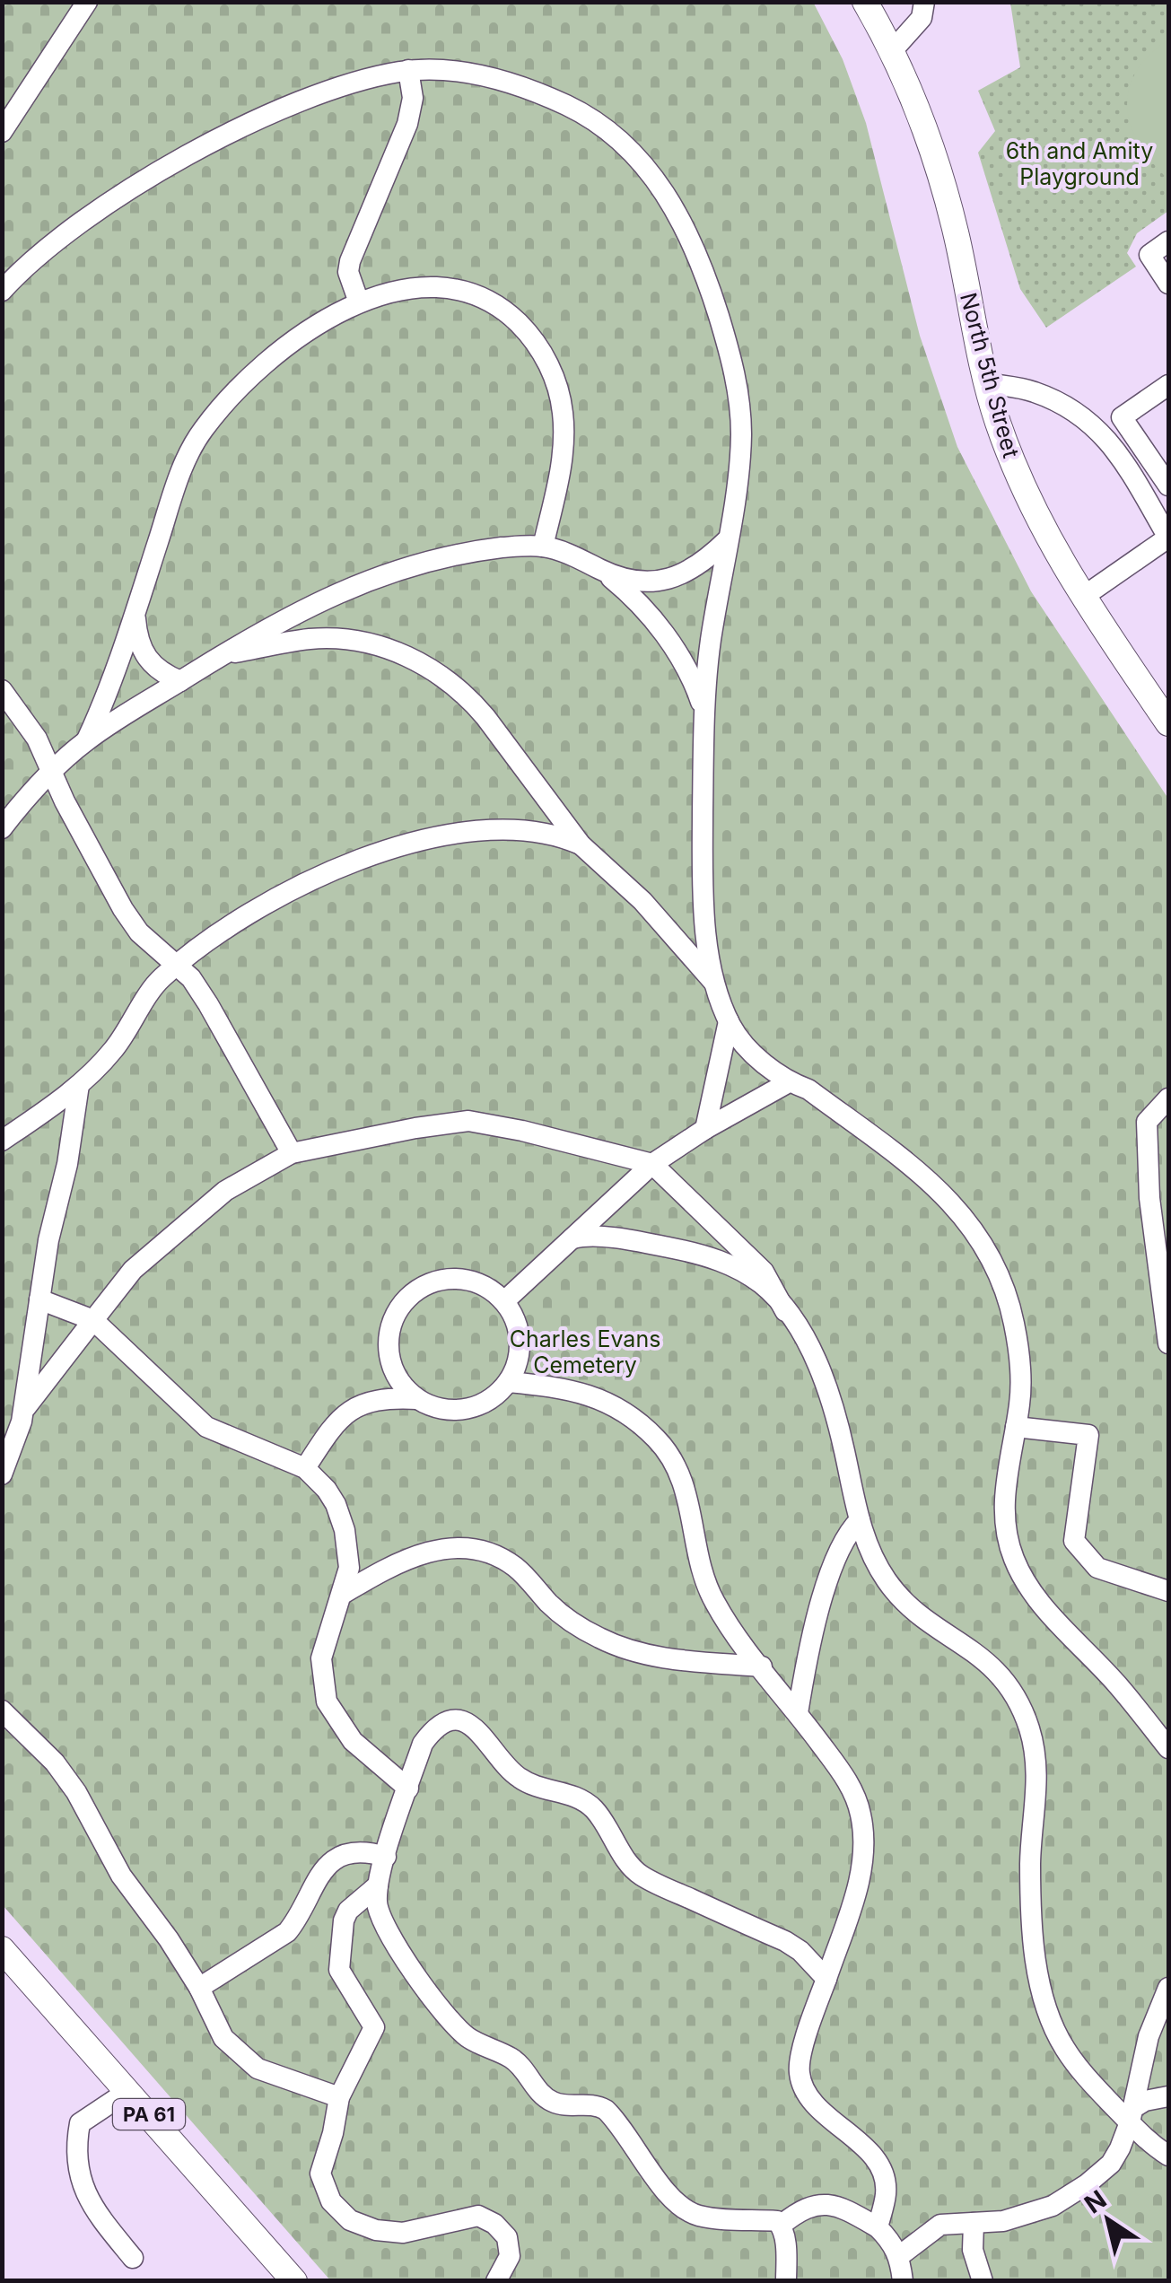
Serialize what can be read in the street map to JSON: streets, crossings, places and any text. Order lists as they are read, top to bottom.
{
  "streets": {
    "main road": ["North 5th Street", "PA 61"]
  },
  "parks": ["6th and Amity Playground", "Charles Evans Cemetery"],
  "north": "top left"
}
